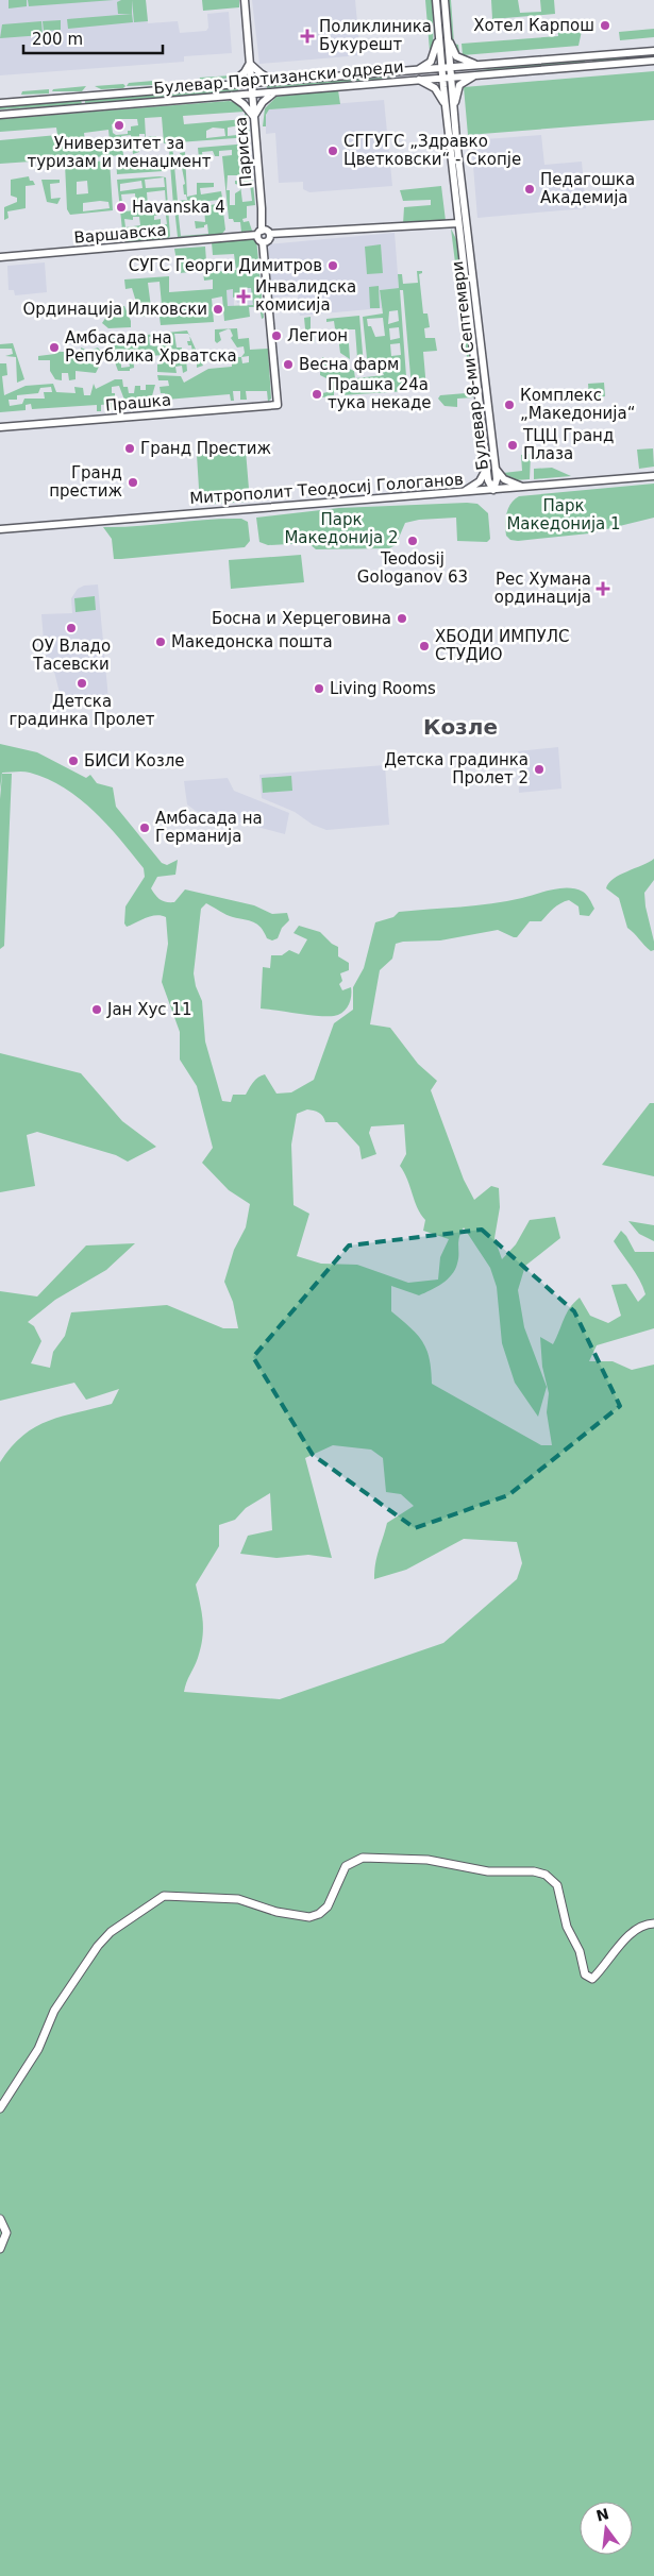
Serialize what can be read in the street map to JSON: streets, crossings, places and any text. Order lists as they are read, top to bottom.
{
  "streets": {
    "street": [
      "Булевар Партизански одреди",
      "Париска",
      "Варшавска",
      "Булевар 8-ми Септември",
      "Прашка",
      "Митрополит Теодосиј Гологанов"
    ]
  },
  "crossings": [
    ["Булевар Партизански одреди", "Париска"],
    ["Булевар Партизански одреди", "Булевар 8-ми Септември"],
    ["Париска", "Варшавска"],
    ["Париска", "Прашка"],
    ["Варшавска", "Булевар 8-ми Септември"],
    ["Булевар 8-ми Септември", "Митрополит Теодосиј Гологанов"]
  ],
  "districts": ["Козле"],
  "parks": ["Парк Македонија 1", "Парк Македонија 2"],
  "places": {
    "other": [
      "Хотел Карпош",
      "Универзитет за туризам и менаџмент",
      "СГГУГС „Здравко Цветковски“ - Скопје",
      "Педагошка Академија",
      "Havanska 4",
      "СУГС Георги Димитров",
      "Ординација Илковски",
      "Легион",
      "Aмбасада на Република Хрватска",
      "Весна фарм",
      "Прашка 24а тука некаде",
      "Комплекс „Македонија“",
      "ТЦЦ Гранд Плаза",
      "Гранд Престиж",
      "Гранд престиж",
      "Teodosij Gologanov 63",
      "Босна и Херцеговина",
      "ОУ Владо Тасевски",
      "Македонска пошта",
      "ХБОДИ ИМПУЛС СТУДИО",
      "Детска градинка Пролет",
      "Living Rooms",
      "БИСИ Козле",
      "Детска градинка Пролет 2",
      "Амбасада на Германија",
      "Јан Хус 11"
    ],
    "health": ["Поликлиника Букурешт", "Инвалидска комисија", "Рес Хумана ординација"]
  },
  "scale_bar": "200 m",
  "north": "top"
}
